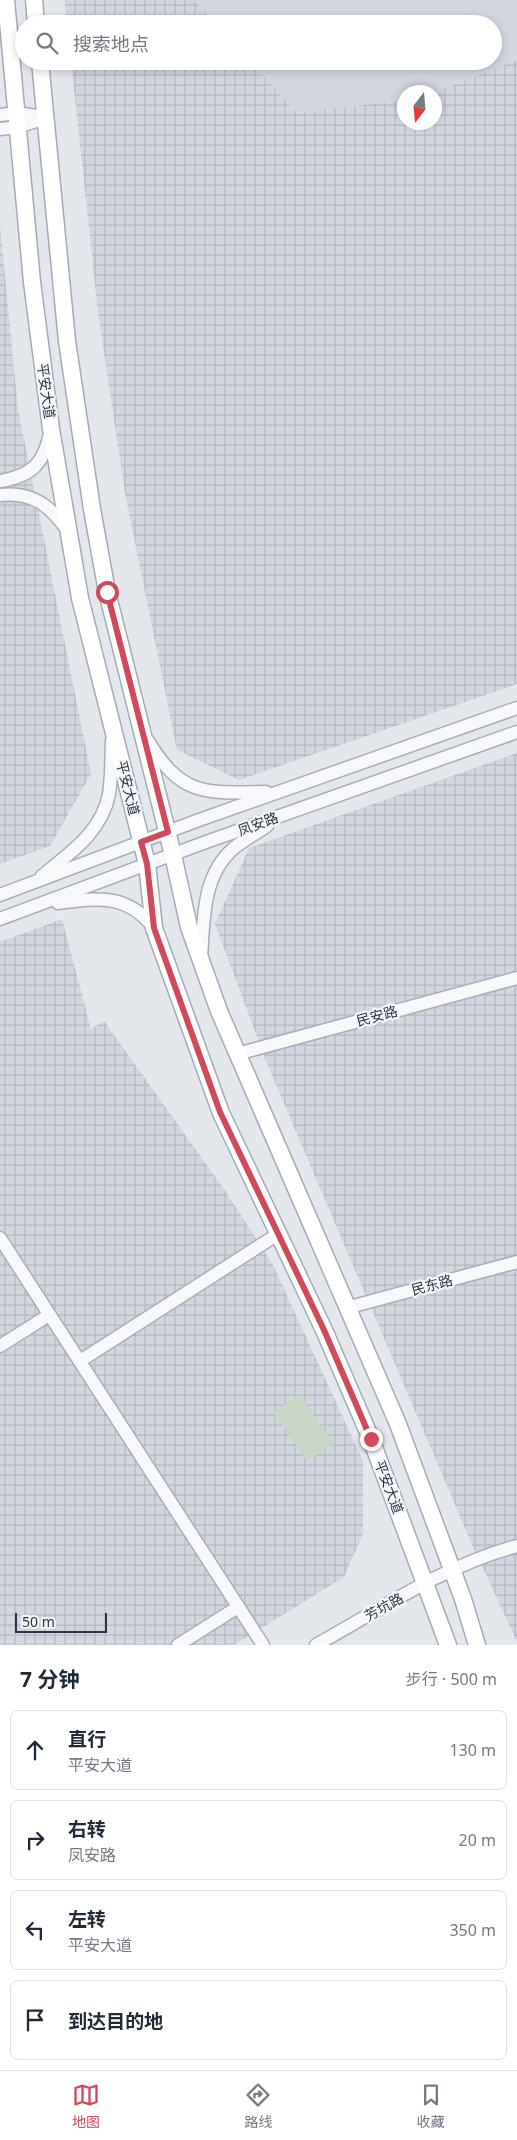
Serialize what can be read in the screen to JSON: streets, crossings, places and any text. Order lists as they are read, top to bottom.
{
  "streets": {
    "main road": ["平安大道"],
    "street": [
      "凤安路",
      "民安路",
      "民东路",
      "芳坑路"
    ]
  },
  "crossings": [
    ["平安大道", "凤安路"],
    ["平安大道", "民安路"],
    ["平安大道", "民东路"],
    ["平安大道", "芳坑路"]
  ],
  "scale_bar": "50 m",
  "north": "bottom",
  "page": {
    "search": "搜索地点",
    "scale": "50 m",
    "heading": ["7 分钟", "步行 · 500 m"],
    "list": [
      ["直行", "平安大道", "130 m"],
      ["右转", "凤安路", "20 m"],
      ["左转", "平安大道", "350 m"],
      "到达目的地"
    ],
    "nav": ["地图", "路线", "收藏"]
  }
}
